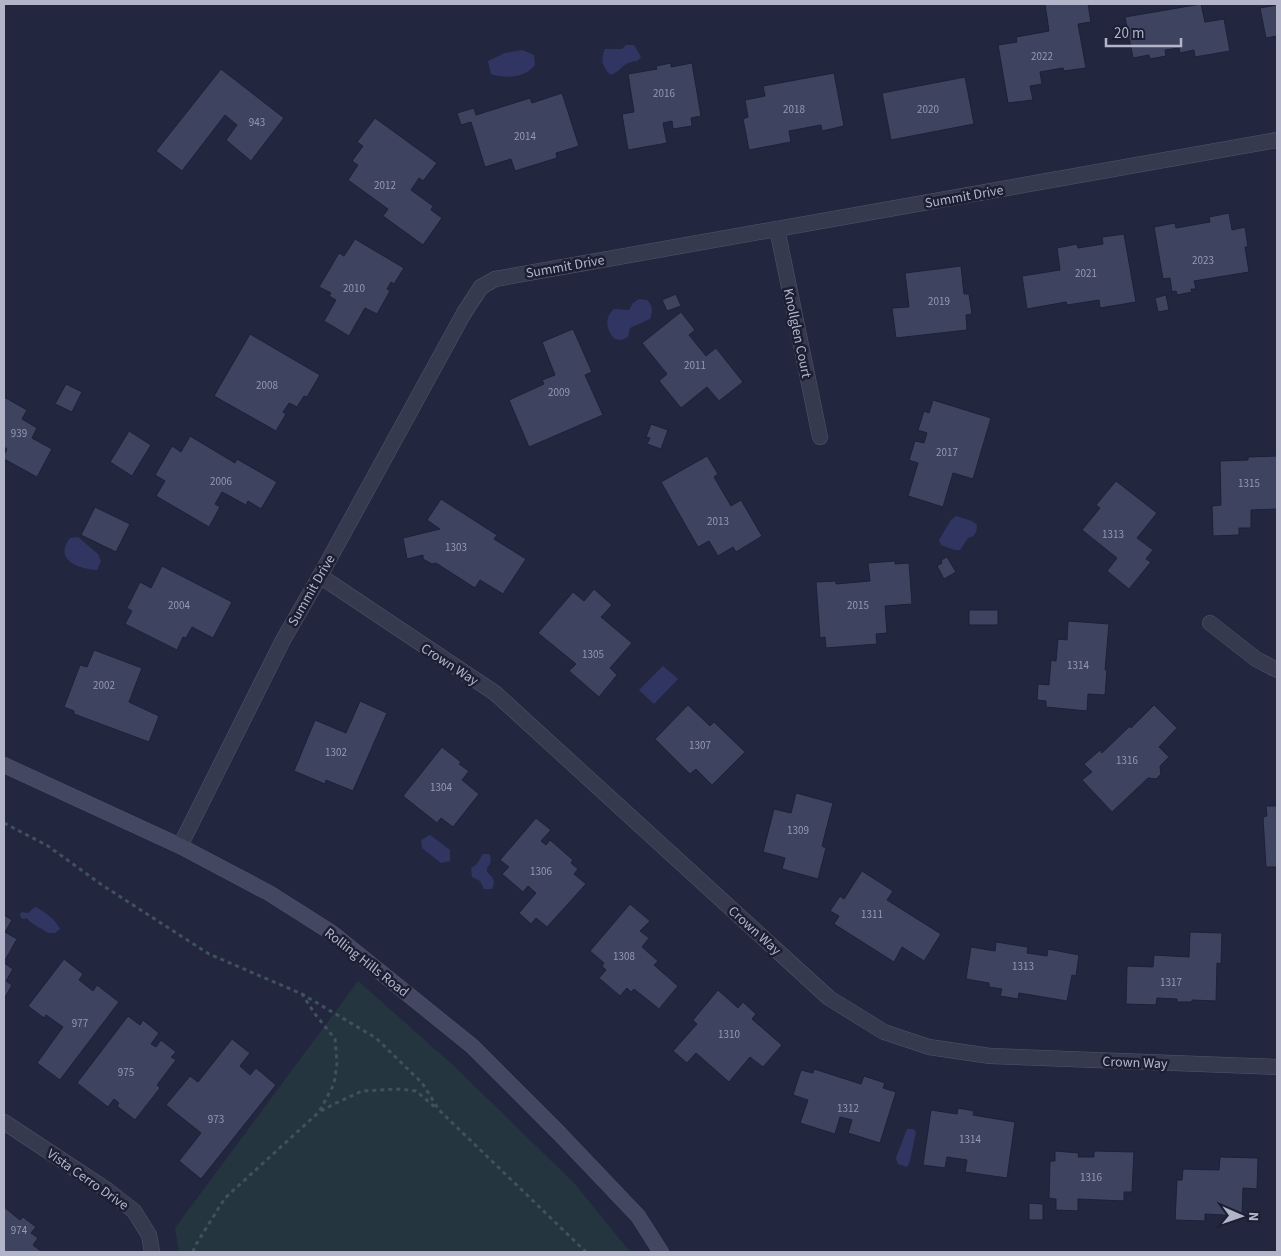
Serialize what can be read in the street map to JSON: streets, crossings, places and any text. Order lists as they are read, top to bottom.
{
  "streets": {
    "street": [
      "Summit Drive",
      "Knollglen Court",
      "Crown Way",
      "Rolling Hills Road",
      "Vista Cerro Drive"
    ]
  },
  "crossings": [
    ["Summit Drive", "Knollglen Court"],
    ["Summit Drive", "Crown Way"],
    ["Summit Drive", "Rolling Hills Road"]
  ],
  "house_numbers": [
    "2022",
    "2016",
    "2018",
    "2020",
    "943",
    "2014",
    "2012",
    "2023",
    "2021",
    "2010",
    "2019",
    "2011",
    "2008",
    "2009",
    "939",
    "2017",
    "2006",
    "1315",
    "2013",
    "1313",
    "1303",
    "2004",
    "2015",
    "1305",
    "1314",
    "2002",
    "1307",
    "1302",
    "1316",
    "1304",
    "1309",
    "1306",
    "1311",
    "1308",
    "1313",
    "1317",
    "977",
    "1310",
    "975",
    "1312",
    "973",
    "1314",
    "1316",
    "974"
  ],
  "scale_bar": "20 m",
  "north": "right"
}
